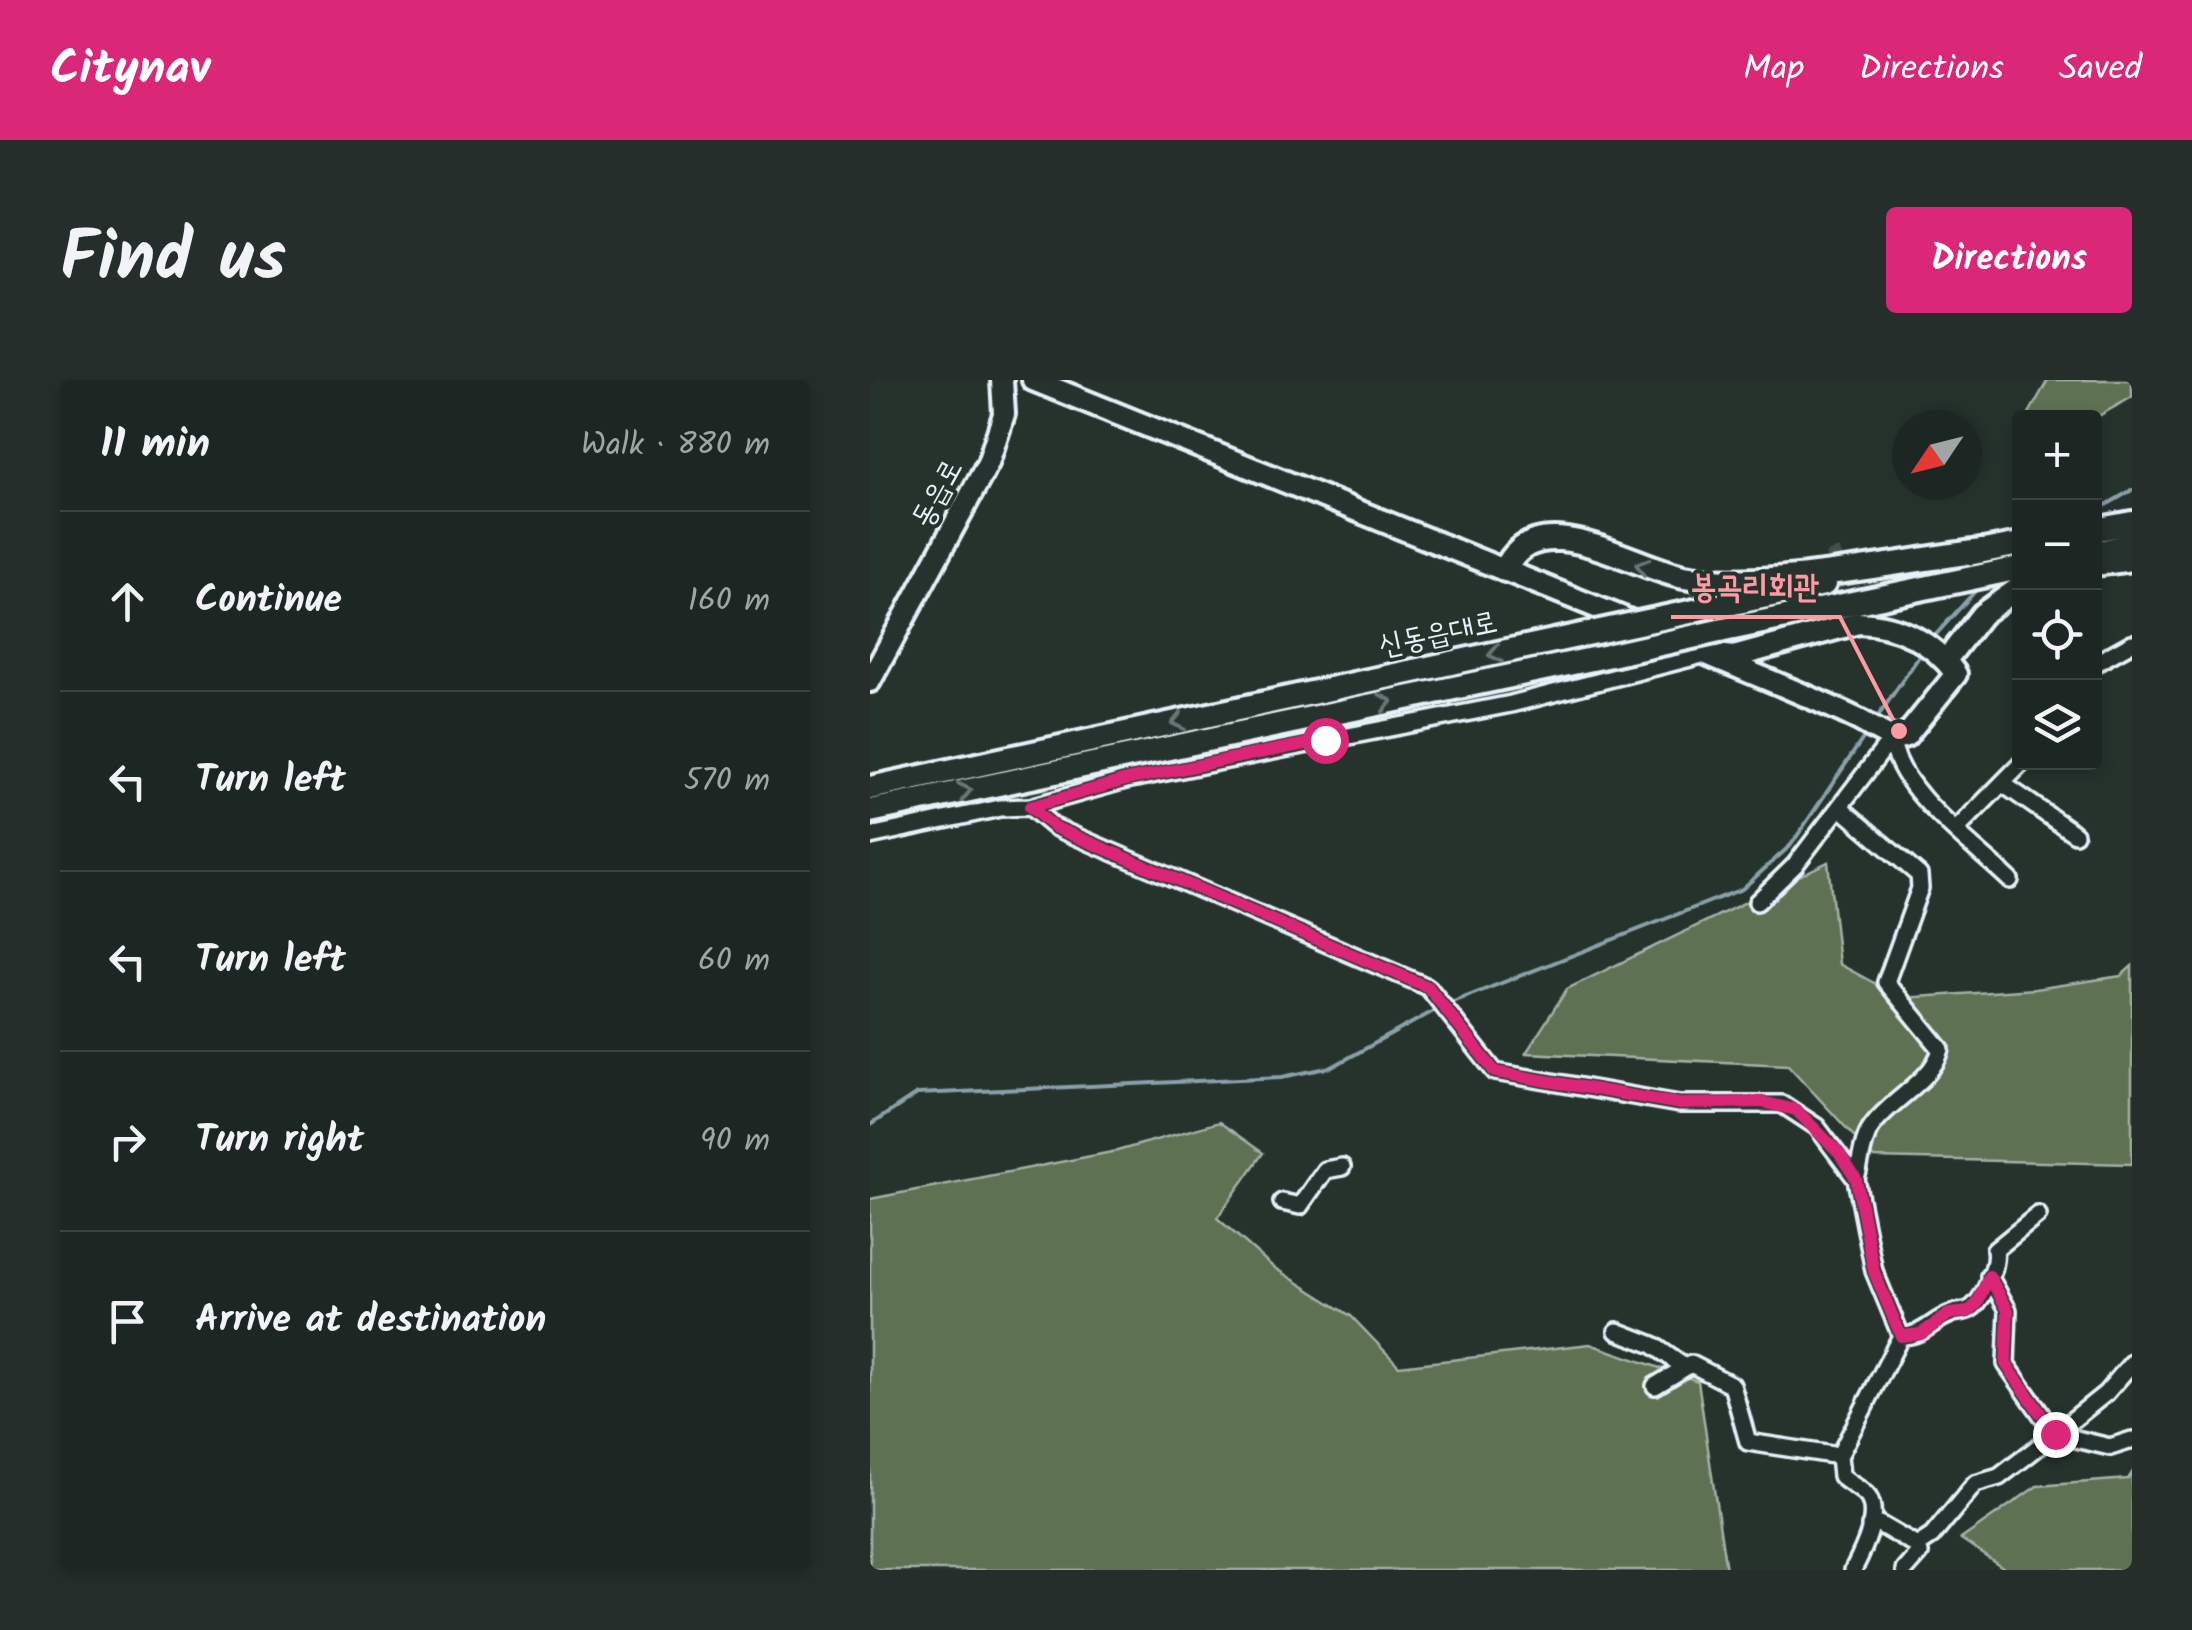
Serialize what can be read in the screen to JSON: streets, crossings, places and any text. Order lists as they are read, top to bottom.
{
  "streets": {
    "main road": ["신동읍대로"],
    "street": ["동읍로"]
  },
  "places": ["봉곡리회관"],
  "north": "bottom left",
  "page": {
    "header": "Citynav",
    "nav": ["Map", "Directions", "Saved"],
    "title": "Find us",
    "buttons": "Directions",
    "heading": ["11 min", "Walk · 880 m"],
    "map_buttons": ["+", "−"],
    "list": [
      ["Continue", "160 m"],
      ["Turn left", "570 m"],
      ["Turn left", "60 m"],
      ["Turn right", "90 m"],
      "Arrive at destination"
    ]
  }
}
